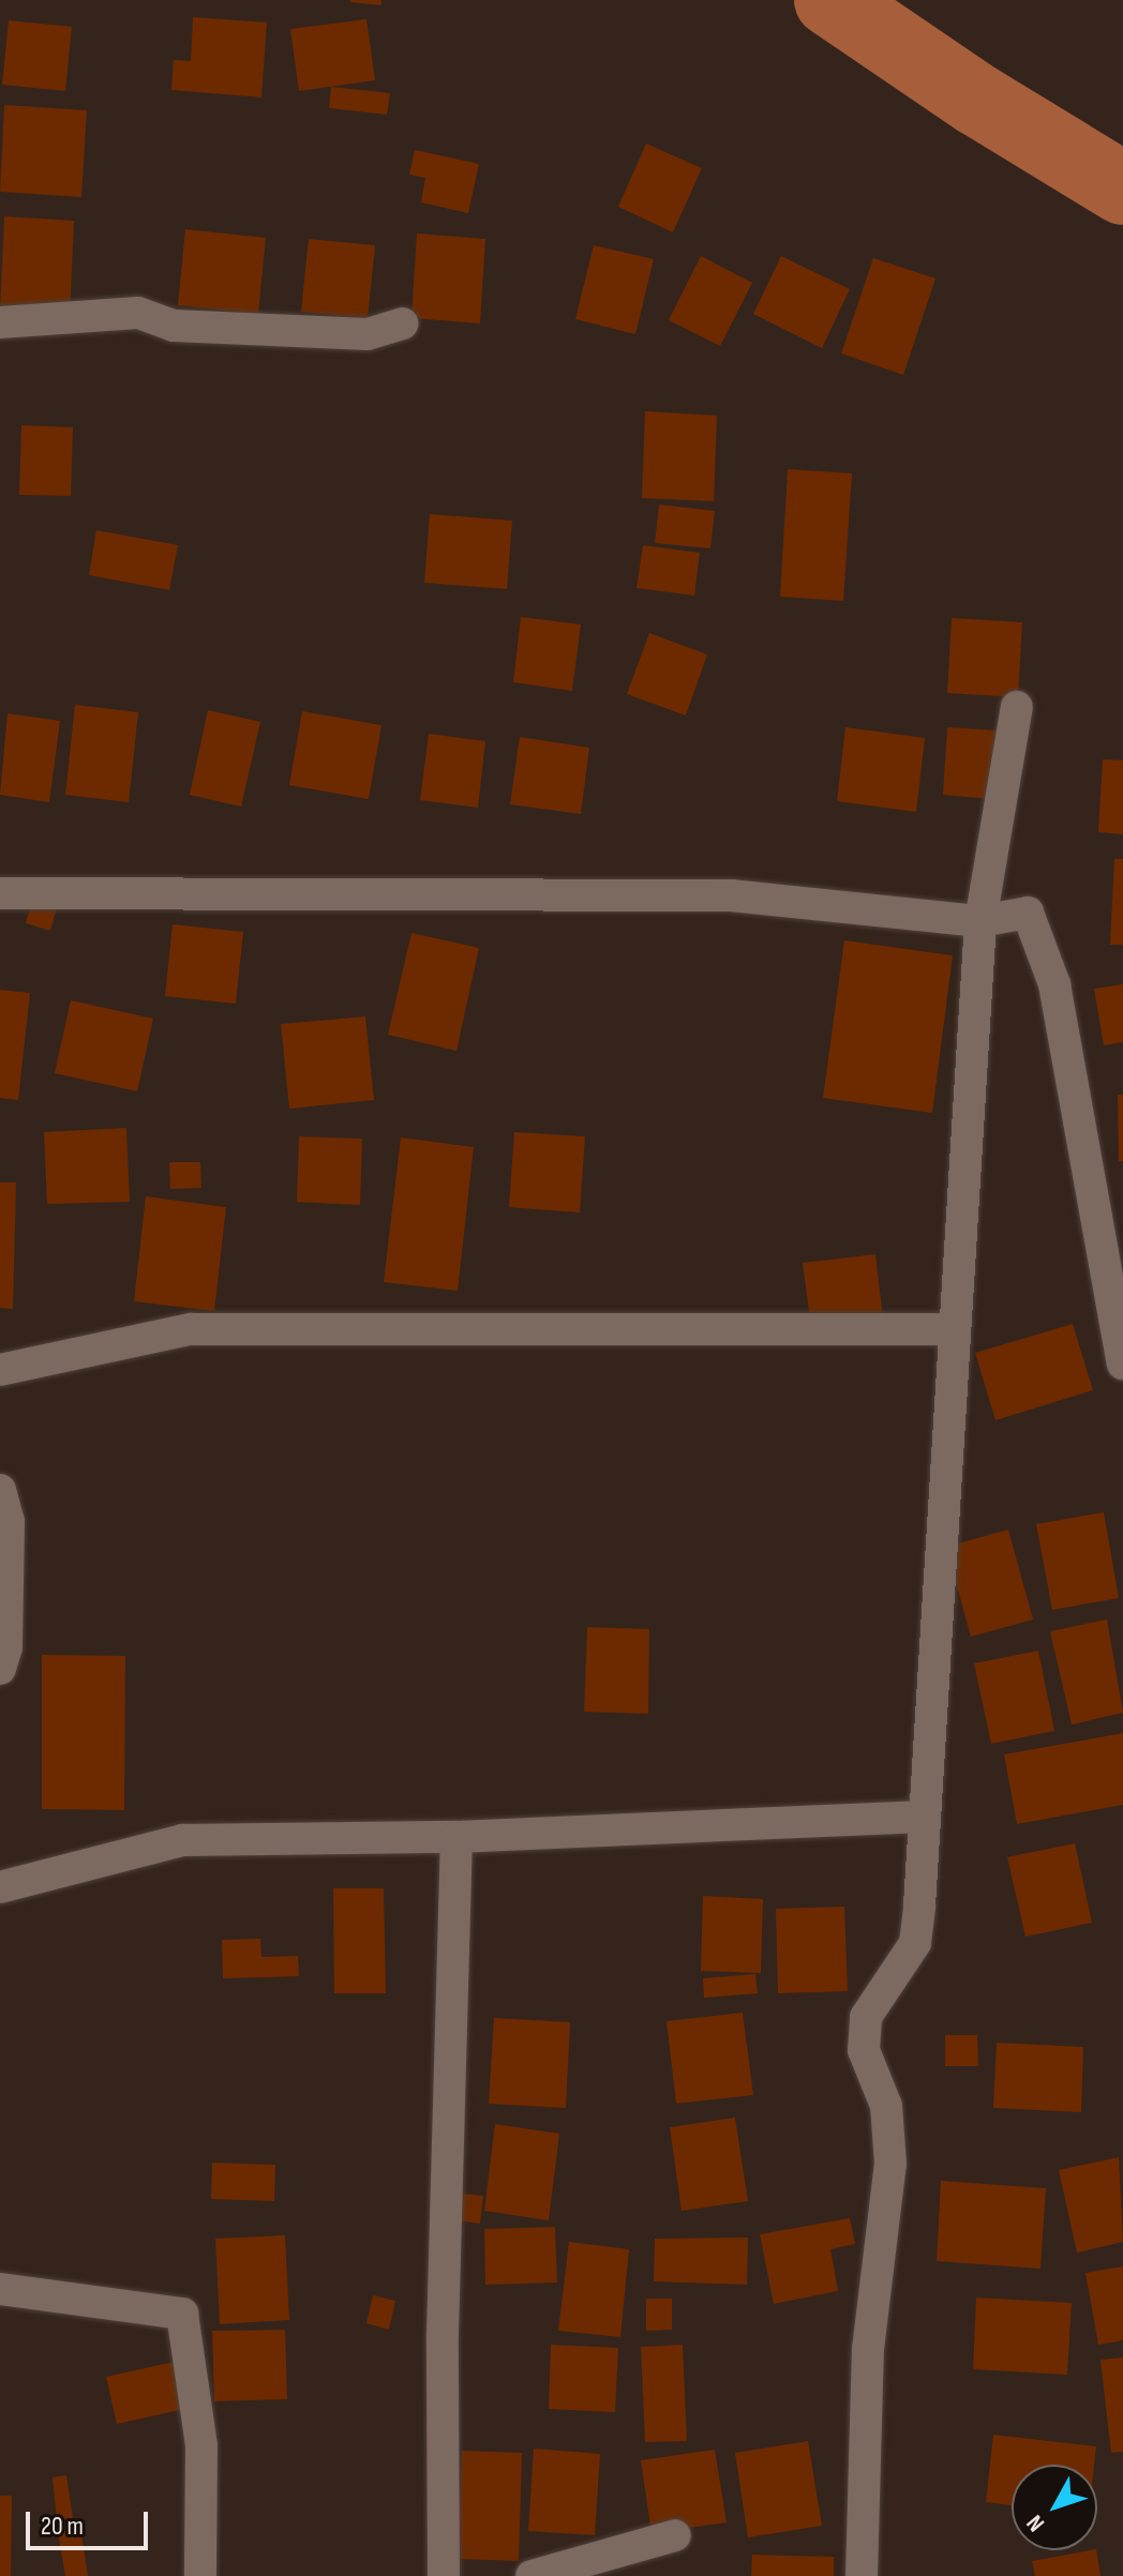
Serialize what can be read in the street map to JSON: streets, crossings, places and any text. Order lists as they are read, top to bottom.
{
  "scale_bar": "20 m",
  "north": "bottom left"
}
